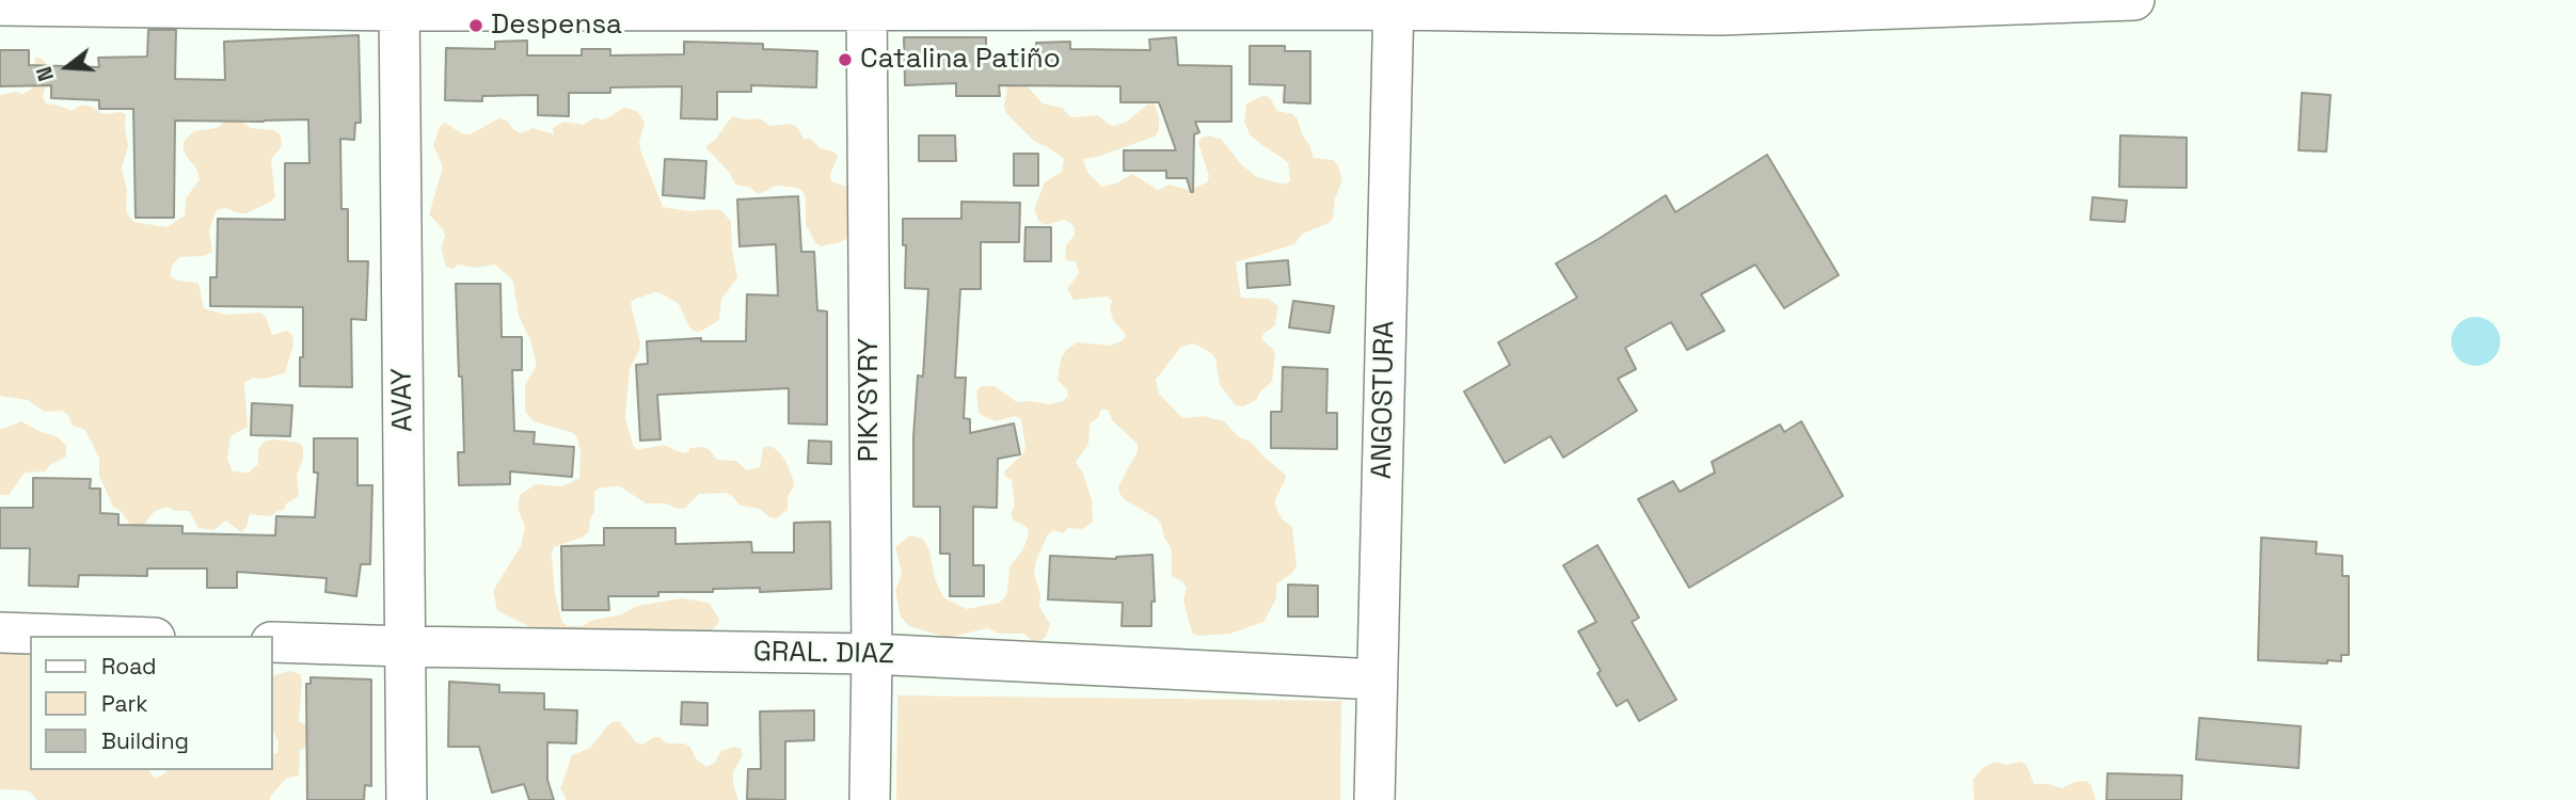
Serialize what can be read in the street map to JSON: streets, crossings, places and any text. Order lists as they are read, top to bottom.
{
  "streets": {
    "street": [
      "AVAY",
      "PIKYSYRY",
      "ANGOSTURA",
      "GRAL. DIAZ"
    ]
  },
  "crossings": [
    ["AVAY", "GRAL. DIAZ"],
    ["PIKYSYRY", "GRAL. DIAZ"],
    ["ANGOSTURA", "GRAL. DIAZ"]
  ],
  "places": ["Despensa", "Catalina Patiño"],
  "legend": ["Road", "Park", "Building"],
  "north": "left"
}
